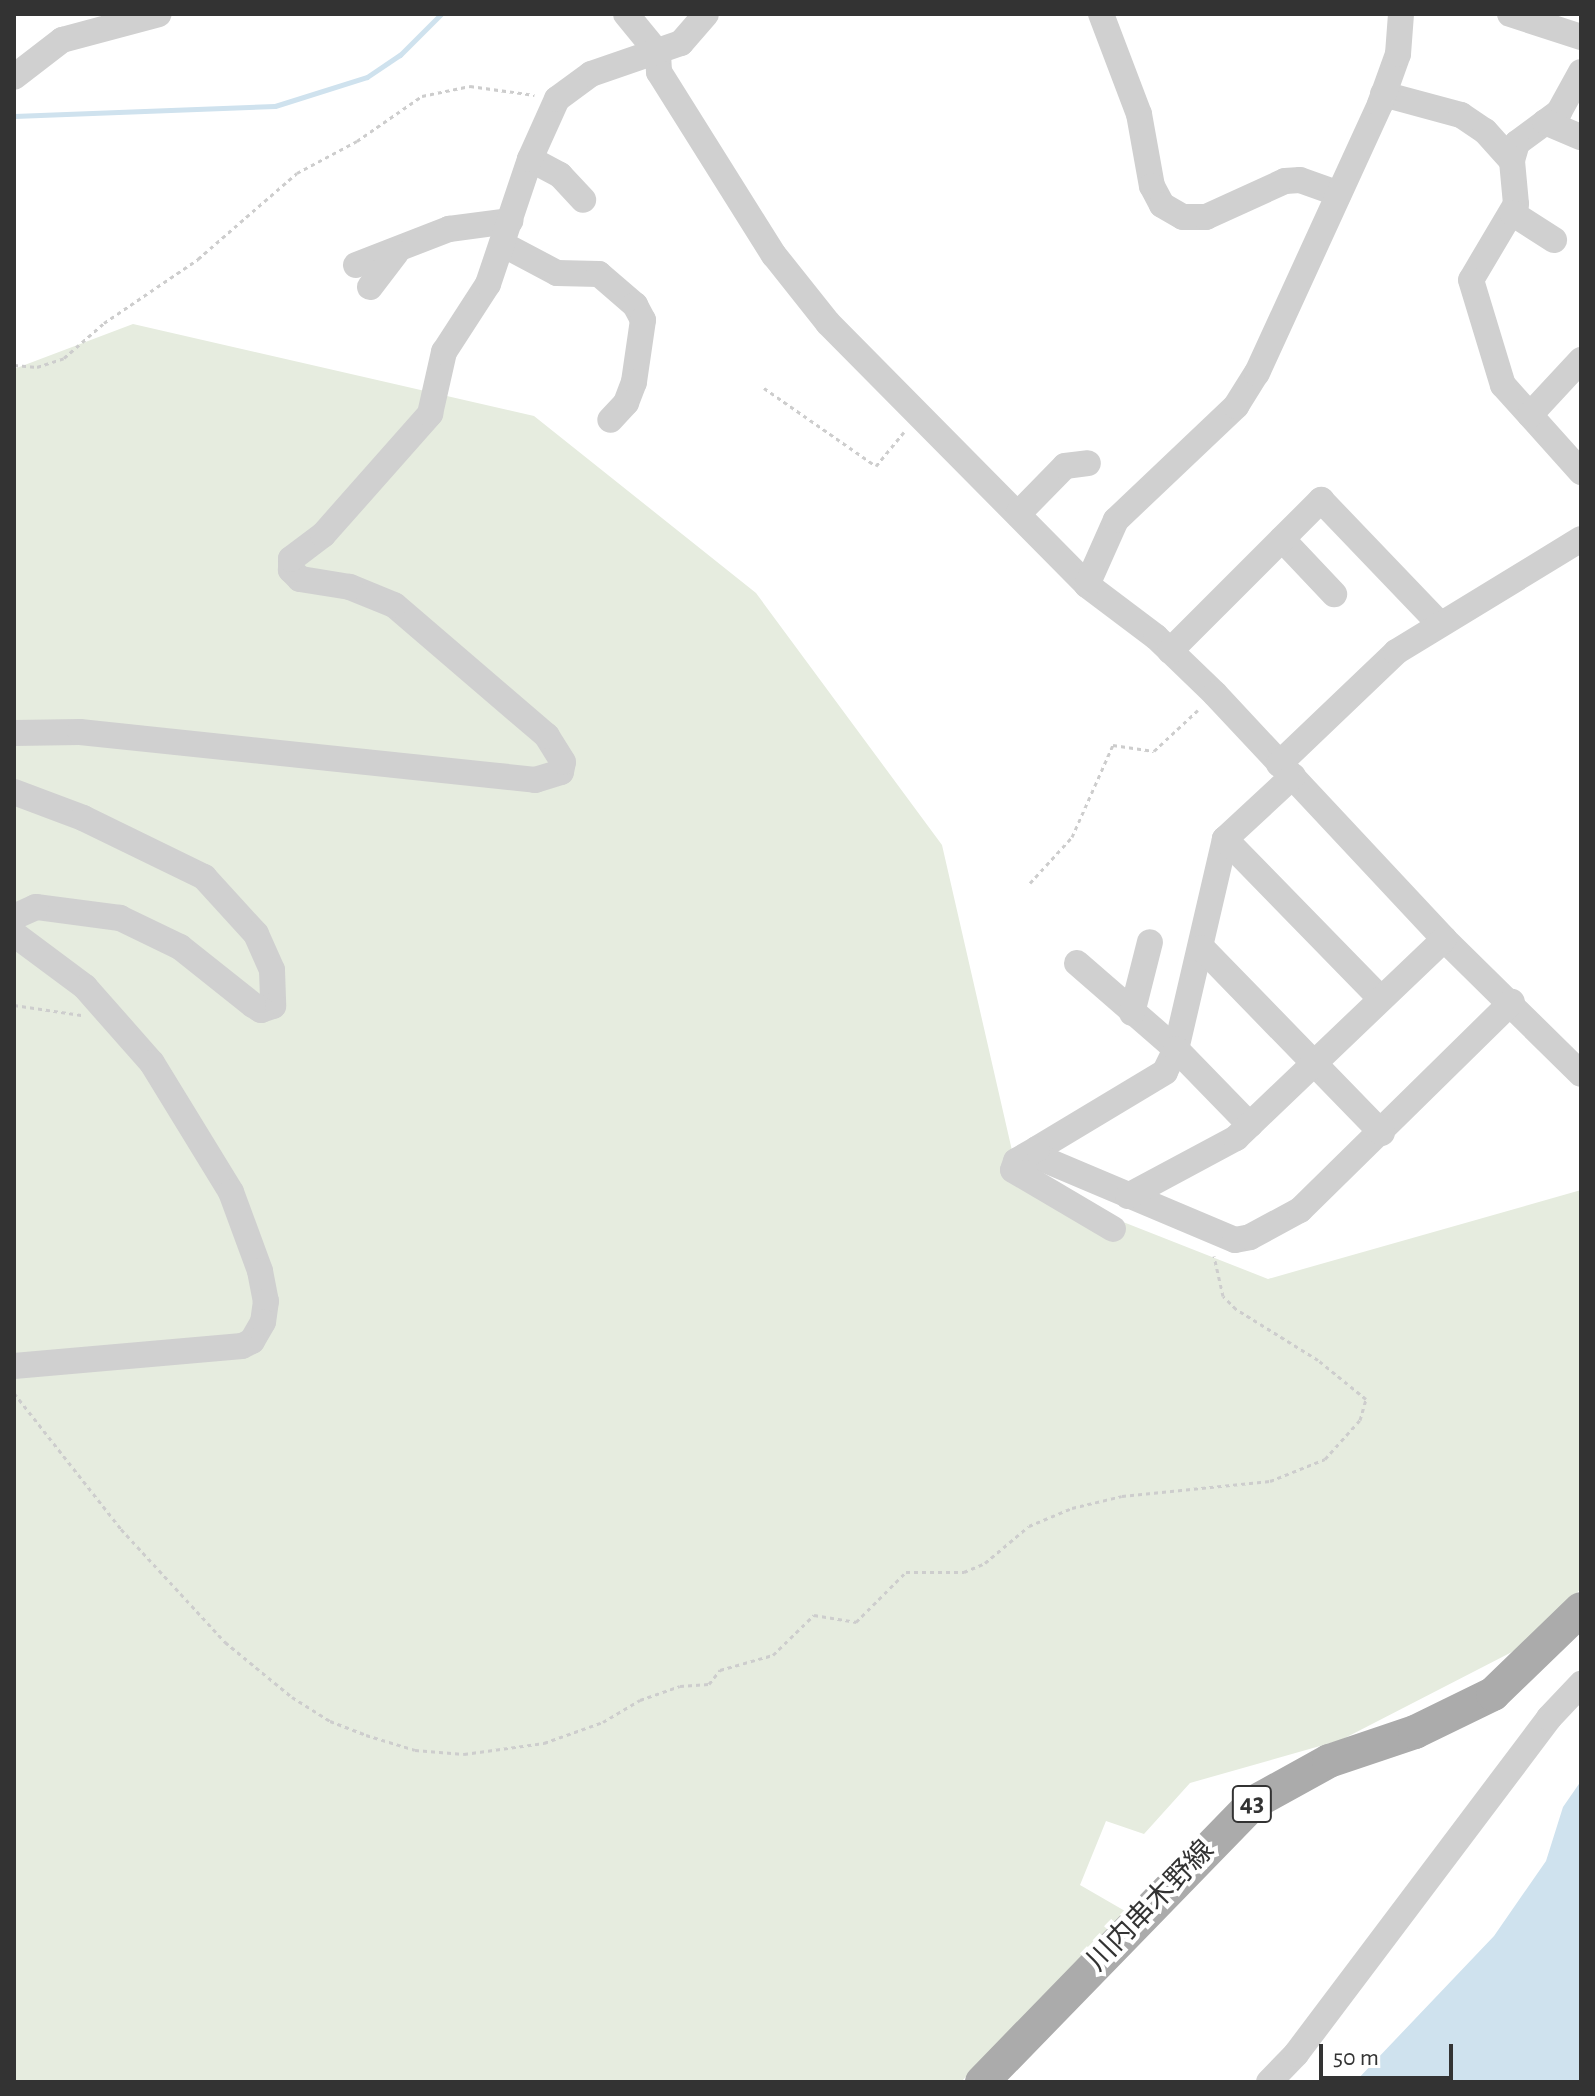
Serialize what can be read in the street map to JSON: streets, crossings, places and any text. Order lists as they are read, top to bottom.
{
  "streets": {
    "main road": ["43", "川内串木野線"]
  },
  "scale_bar": "50 m"
}
